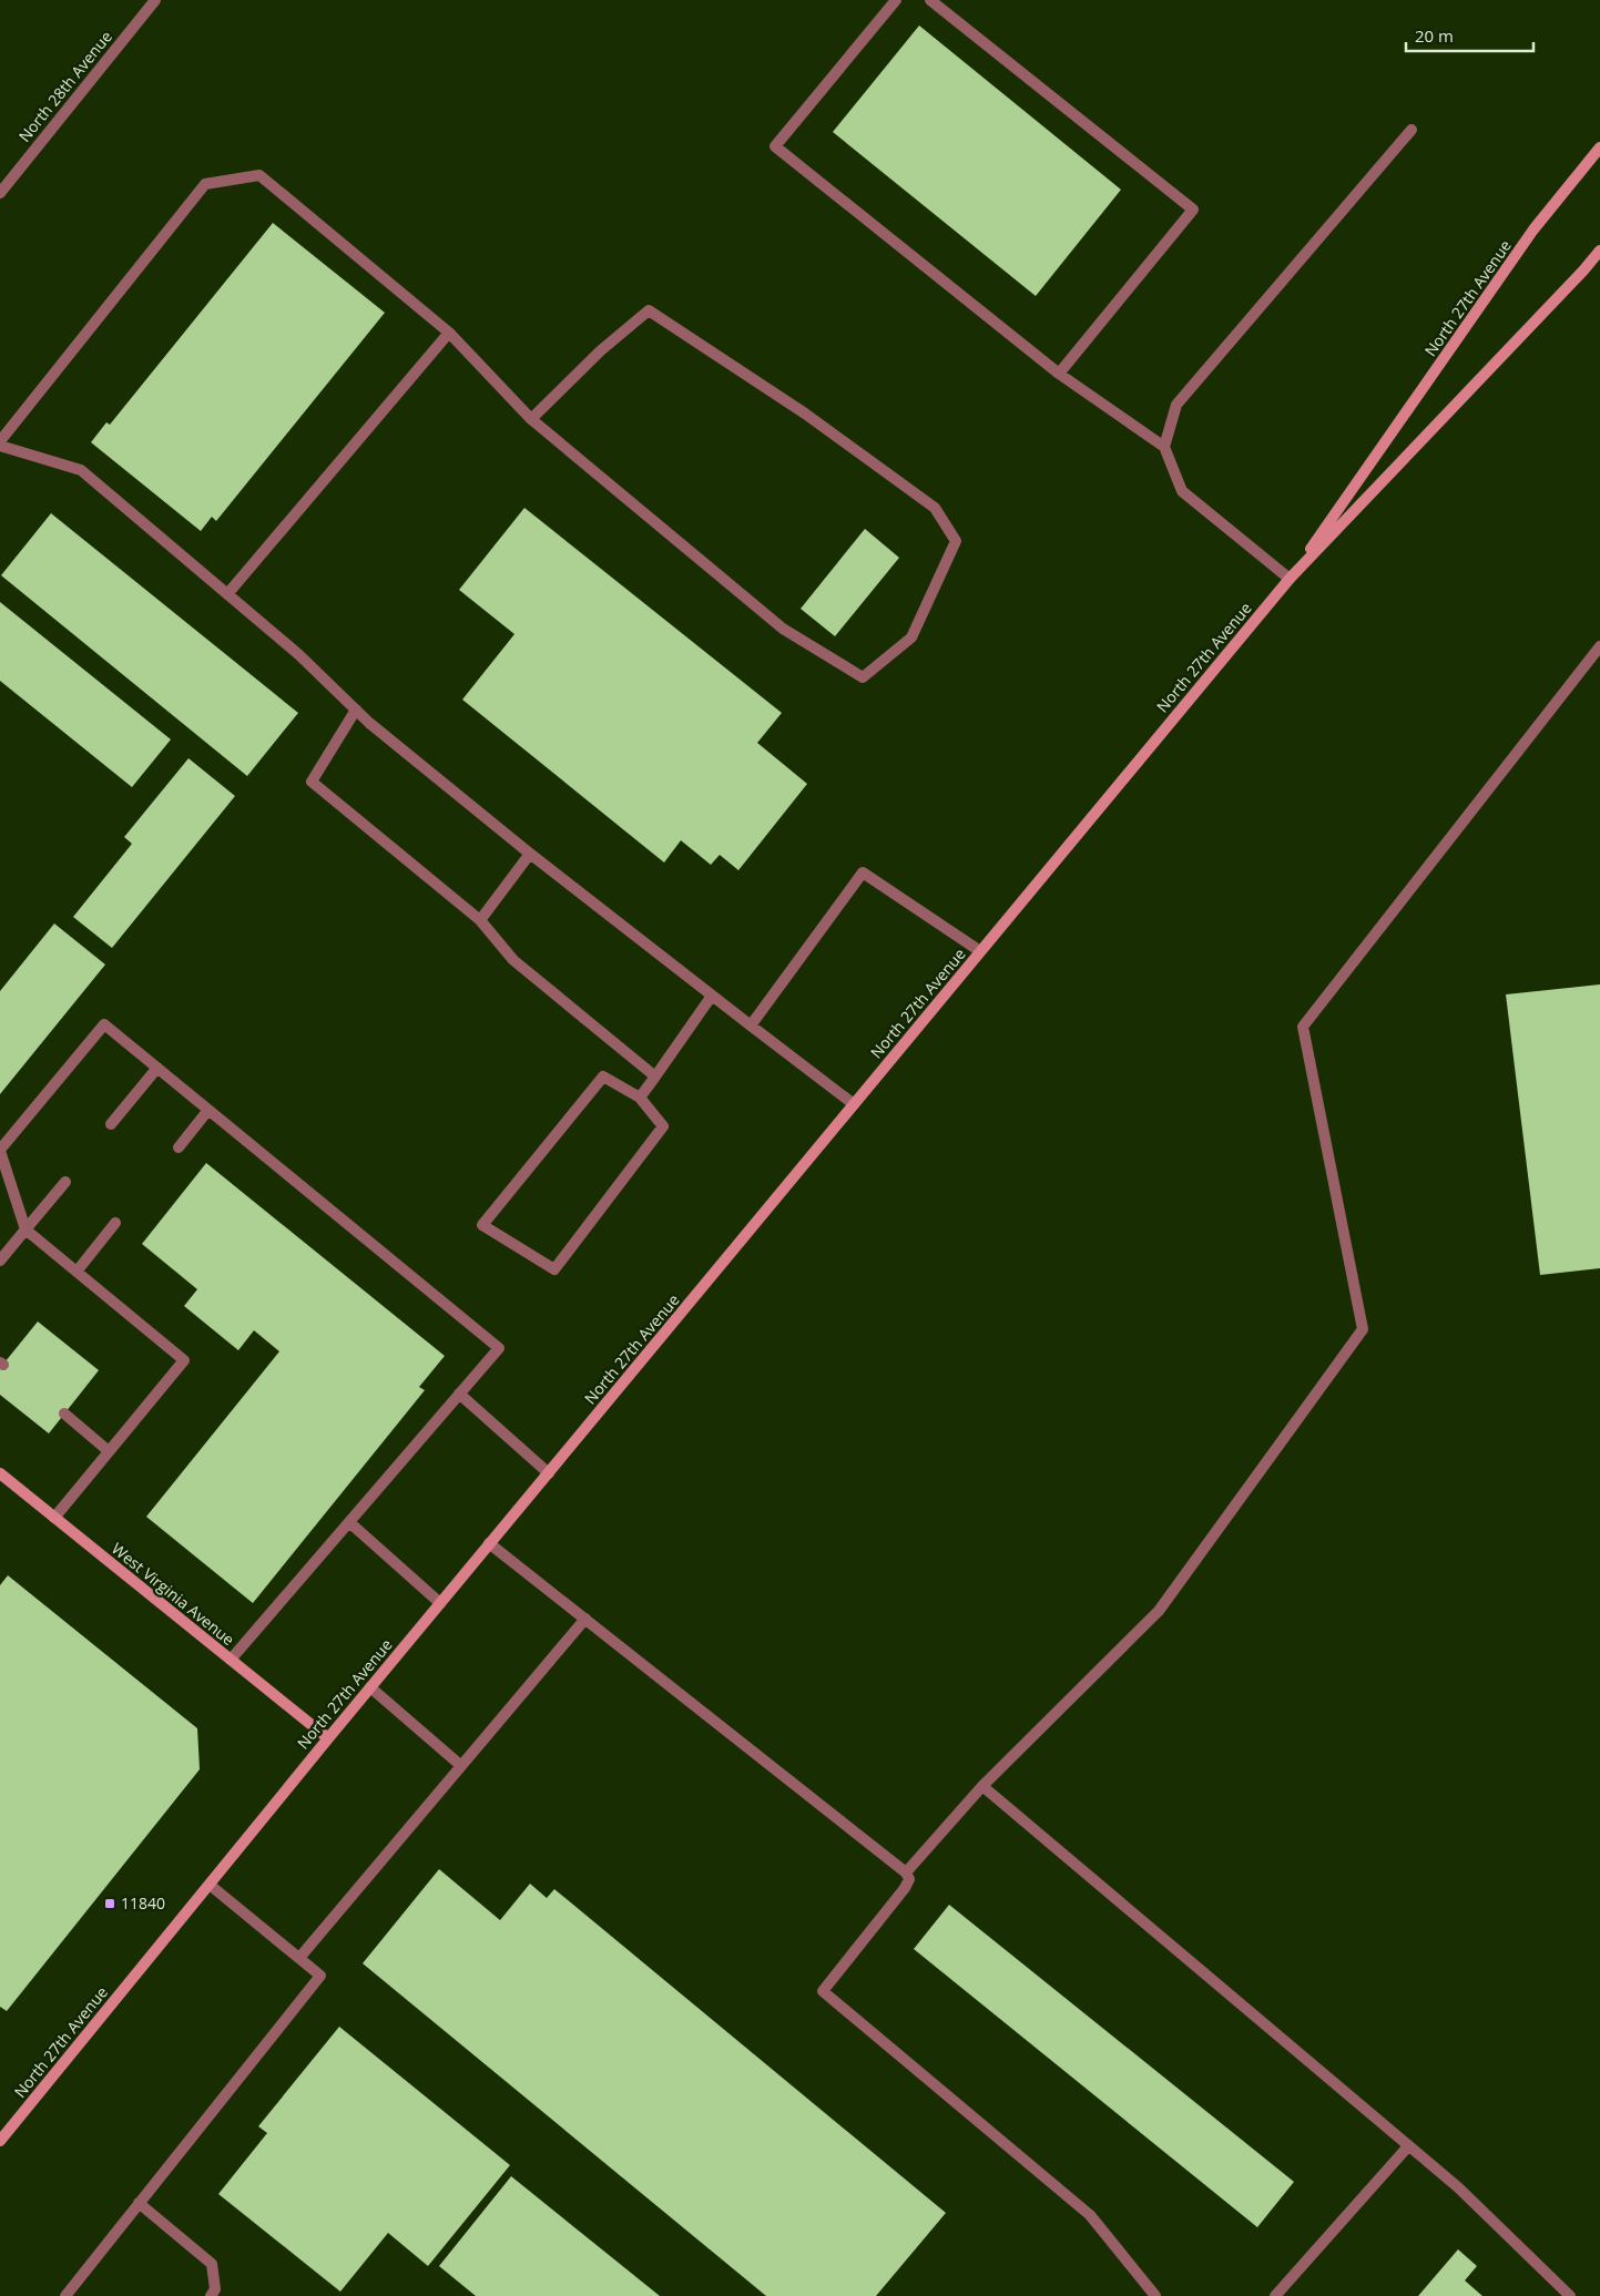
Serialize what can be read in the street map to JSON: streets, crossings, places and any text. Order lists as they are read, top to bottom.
{
  "streets": {
    "main road": ["North 27th Avenue", "West Virginia Avenue"],
    "street": ["North 28th Avenue"]
  },
  "crossings": [
    ["North 27th Avenue", "West Virginia Avenue"]
  ],
  "places": {
    "transit": ["11840"]
  },
  "scale_bar": "20 m"
}
